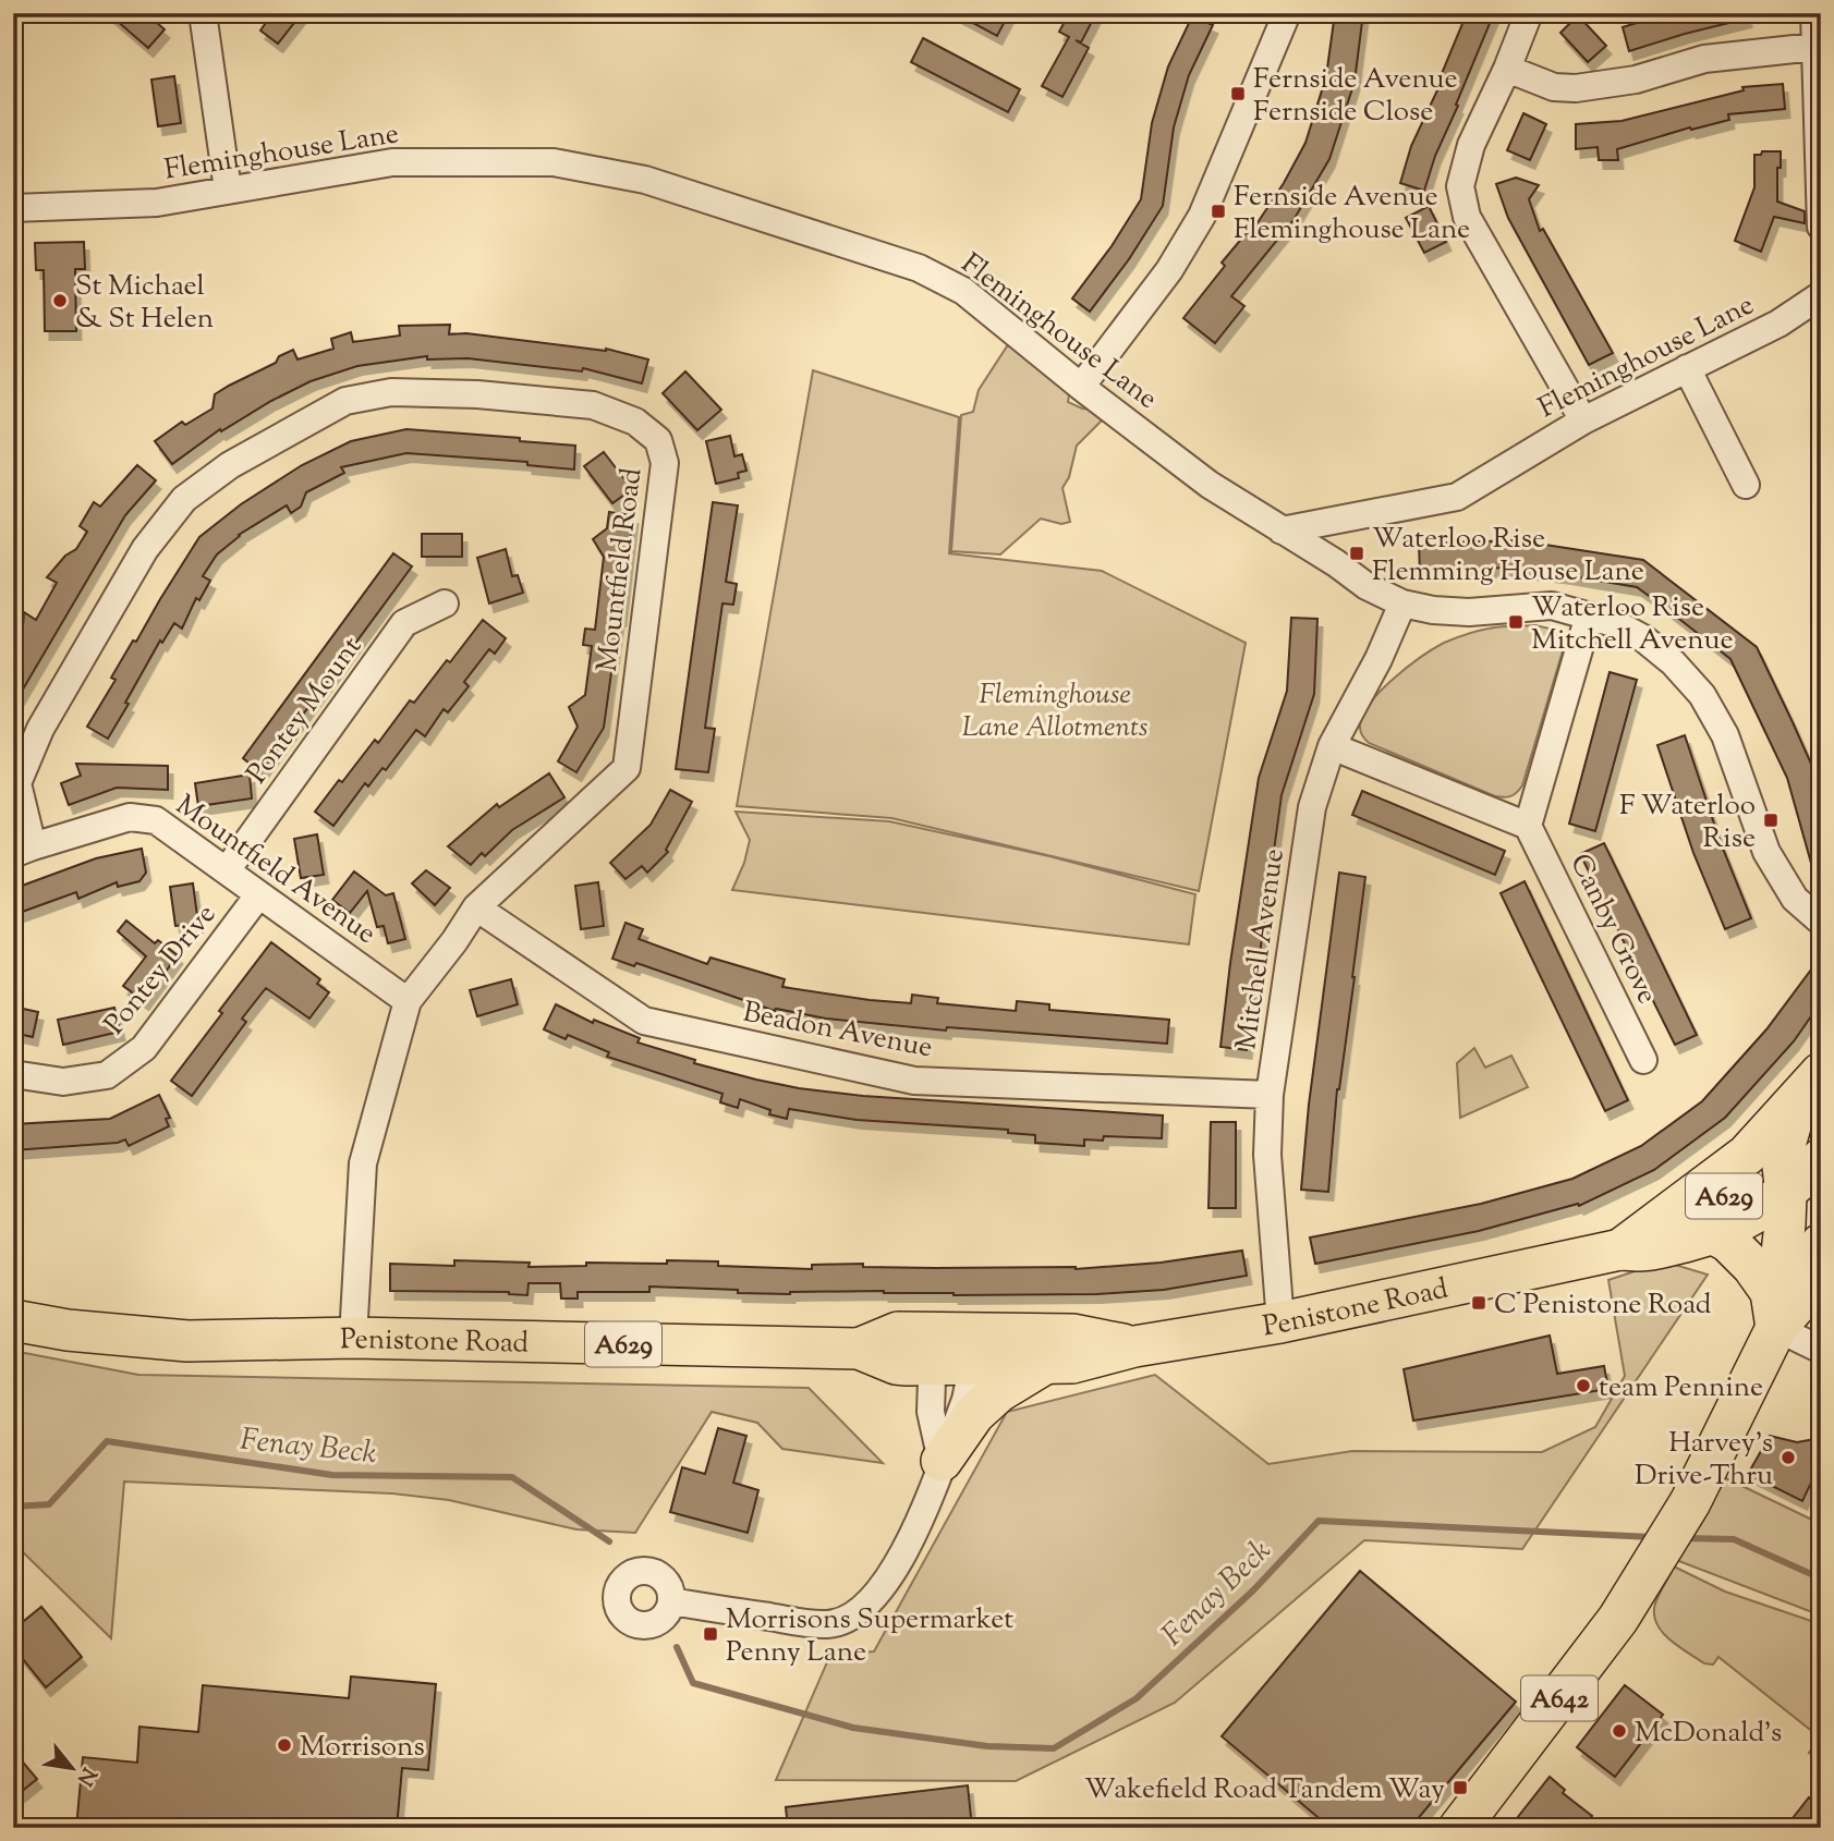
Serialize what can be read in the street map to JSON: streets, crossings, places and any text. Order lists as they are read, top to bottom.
{
  "streets": {
    "highway": ["A629", "Penistone Road", "A642"],
    "street": [
      "Fleminghouse Lane",
      "Mountfield Road",
      "Pontey Mount",
      "Mountfield Avenue",
      "Canby Grove",
      "Mitchell Avenue",
      "Pontey Drive",
      "Beadon Avenue"
    ]
  },
  "crossings": [
    ["Mountfield Road", "Mountfield Avenue"],
    ["Mountfield Road", "Beadon Avenue"],
    ["Mountfield Road", "Penistone Road"],
    ["Pontey Mount", "Mountfield Avenue"],
    ["Mountfield Avenue", "Pontey Drive"],
    ["Mitchell Avenue", "Beadon Avenue"],
    ["Mitchell Avenue", "Penistone Road"],
    ["A629", "Penistone Road"],
    ["A629", "A642"],
    ["Penistone Road", "A642"]
  ],
  "water": ["Fenay Beck"],
  "parks": ["Fleminghouse Lane Allotments"],
  "places": {
    "transit": [
      "Fernside Avenue Fernside Close",
      "Fernside Avenue Fleminghouse Lane",
      "Waterloo Rise Flemming House Lane",
      "Waterloo Rise Mitchell Avenue",
      "F Waterloo Rise",
      "C Penistone Road",
      "Morrisons Supermarket Penny Lane",
      "Wakefield Road Tandem Way"
    ],
    "other": [
      "St Michael & St Helen",
      "team Pennine",
      "Harvey's Drive-Thru",
      "McDonald's",
      "Morrisons"
    ]
  },
  "north": "bottom right"
}
